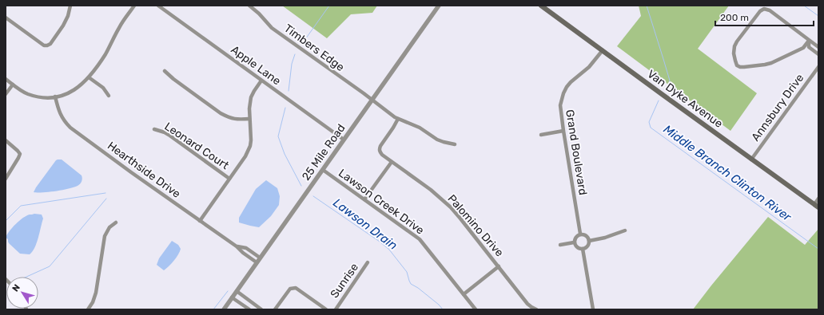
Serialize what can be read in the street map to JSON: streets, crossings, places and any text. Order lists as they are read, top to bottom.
{
  "streets": {
    "main road": ["Van Dyke Avenue"],
    "street": [
      "Timbers Edge",
      "Apple Lane",
      "Annsbury Drive",
      "Leonard Court",
      "25 Mile Road",
      "Grand Boulevard",
      "Hearthside Drive",
      "Lawson Creek Drive",
      "Palomino Drive",
      "Sunrise"
    ]
  },
  "crossings": [
    ["Timbers Edge", "25 Mile Road"],
    ["Timbers Edge", "Palomino Drive"],
    ["Apple Lane", "25 Mile Road"],
    ["Van Dyke Avenue", "Annsbury Drive"],
    ["Van Dyke Avenue", "Grand Boulevard"],
    ["25 Mile Road", "Hearthside Drive"],
    ["25 Mile Road", "Lawson Creek Drive"]
  ],
  "water": ["Middle Branch Clinton River", "Lawson Drain"],
  "scale_bar": "200 m",
  "north": "top left"
}
